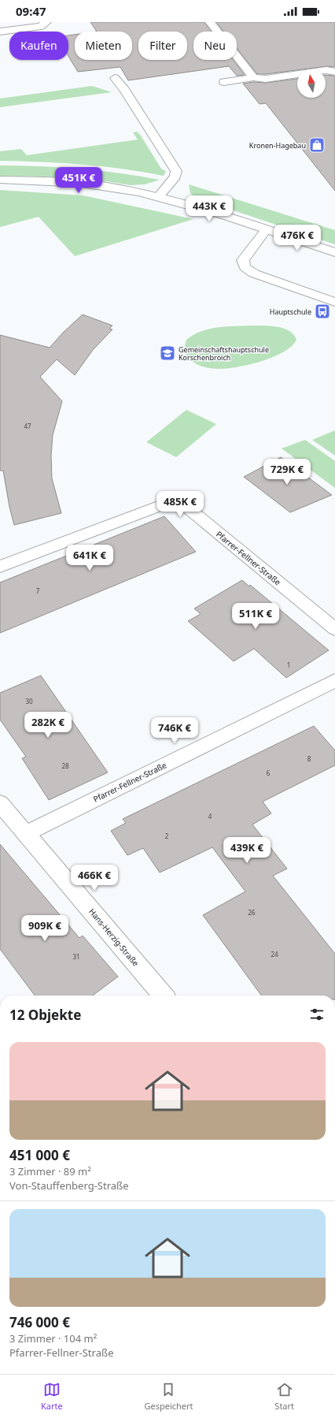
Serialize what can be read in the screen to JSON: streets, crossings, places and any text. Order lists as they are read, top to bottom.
{
  "streets": {
    "street": ["Pfarrer-Fellner-Straße", "Hans-Herzig-Straße"]
  },
  "crossings": [
    ["Pfarrer-Fellner-Straße", "Hans-Herzig-Straße"]
  ],
  "places": {
    "shop": ["Kronen-Hagebau"],
    "bus stop": ["Hauptschule"],
    "school or university": ["Gemeinschaftshauptschule Korschenbroich"]
  },
  "house_numbers": [
    "47",
    "7",
    "1",
    "30",
    "8",
    "28",
    "6",
    "4",
    "2",
    "26",
    "24",
    "31"
  ],
  "north": "top",
  "page": {
    "status": "09:47",
    "chip": [
      "Kaufen",
      "Mieten",
      "Filter",
      "Neu"
    ],
    "price": [
      "451K €",
      "443K €",
      "476K €",
      "729K €",
      "485K €",
      "641K €",
      "511K €",
      "282K €",
      "746K €",
      "439K €",
      "466K €",
      "909K €"
    ],
    "heading": "12 Objekte",
    "list": [
      {
        "name": "451 000 €",
        "note": "3 Zimmer · 89 m² · Von-Stauffenberg-Straße"
      },
      {
        "name": "746 000 €",
        "note": "3 Zimmer · 104 m² · Pfarrer-Fellner-Straße"
      }
    ],
    "tabs": ["Karte", "Gespeichert", "Start"]
  }
}
